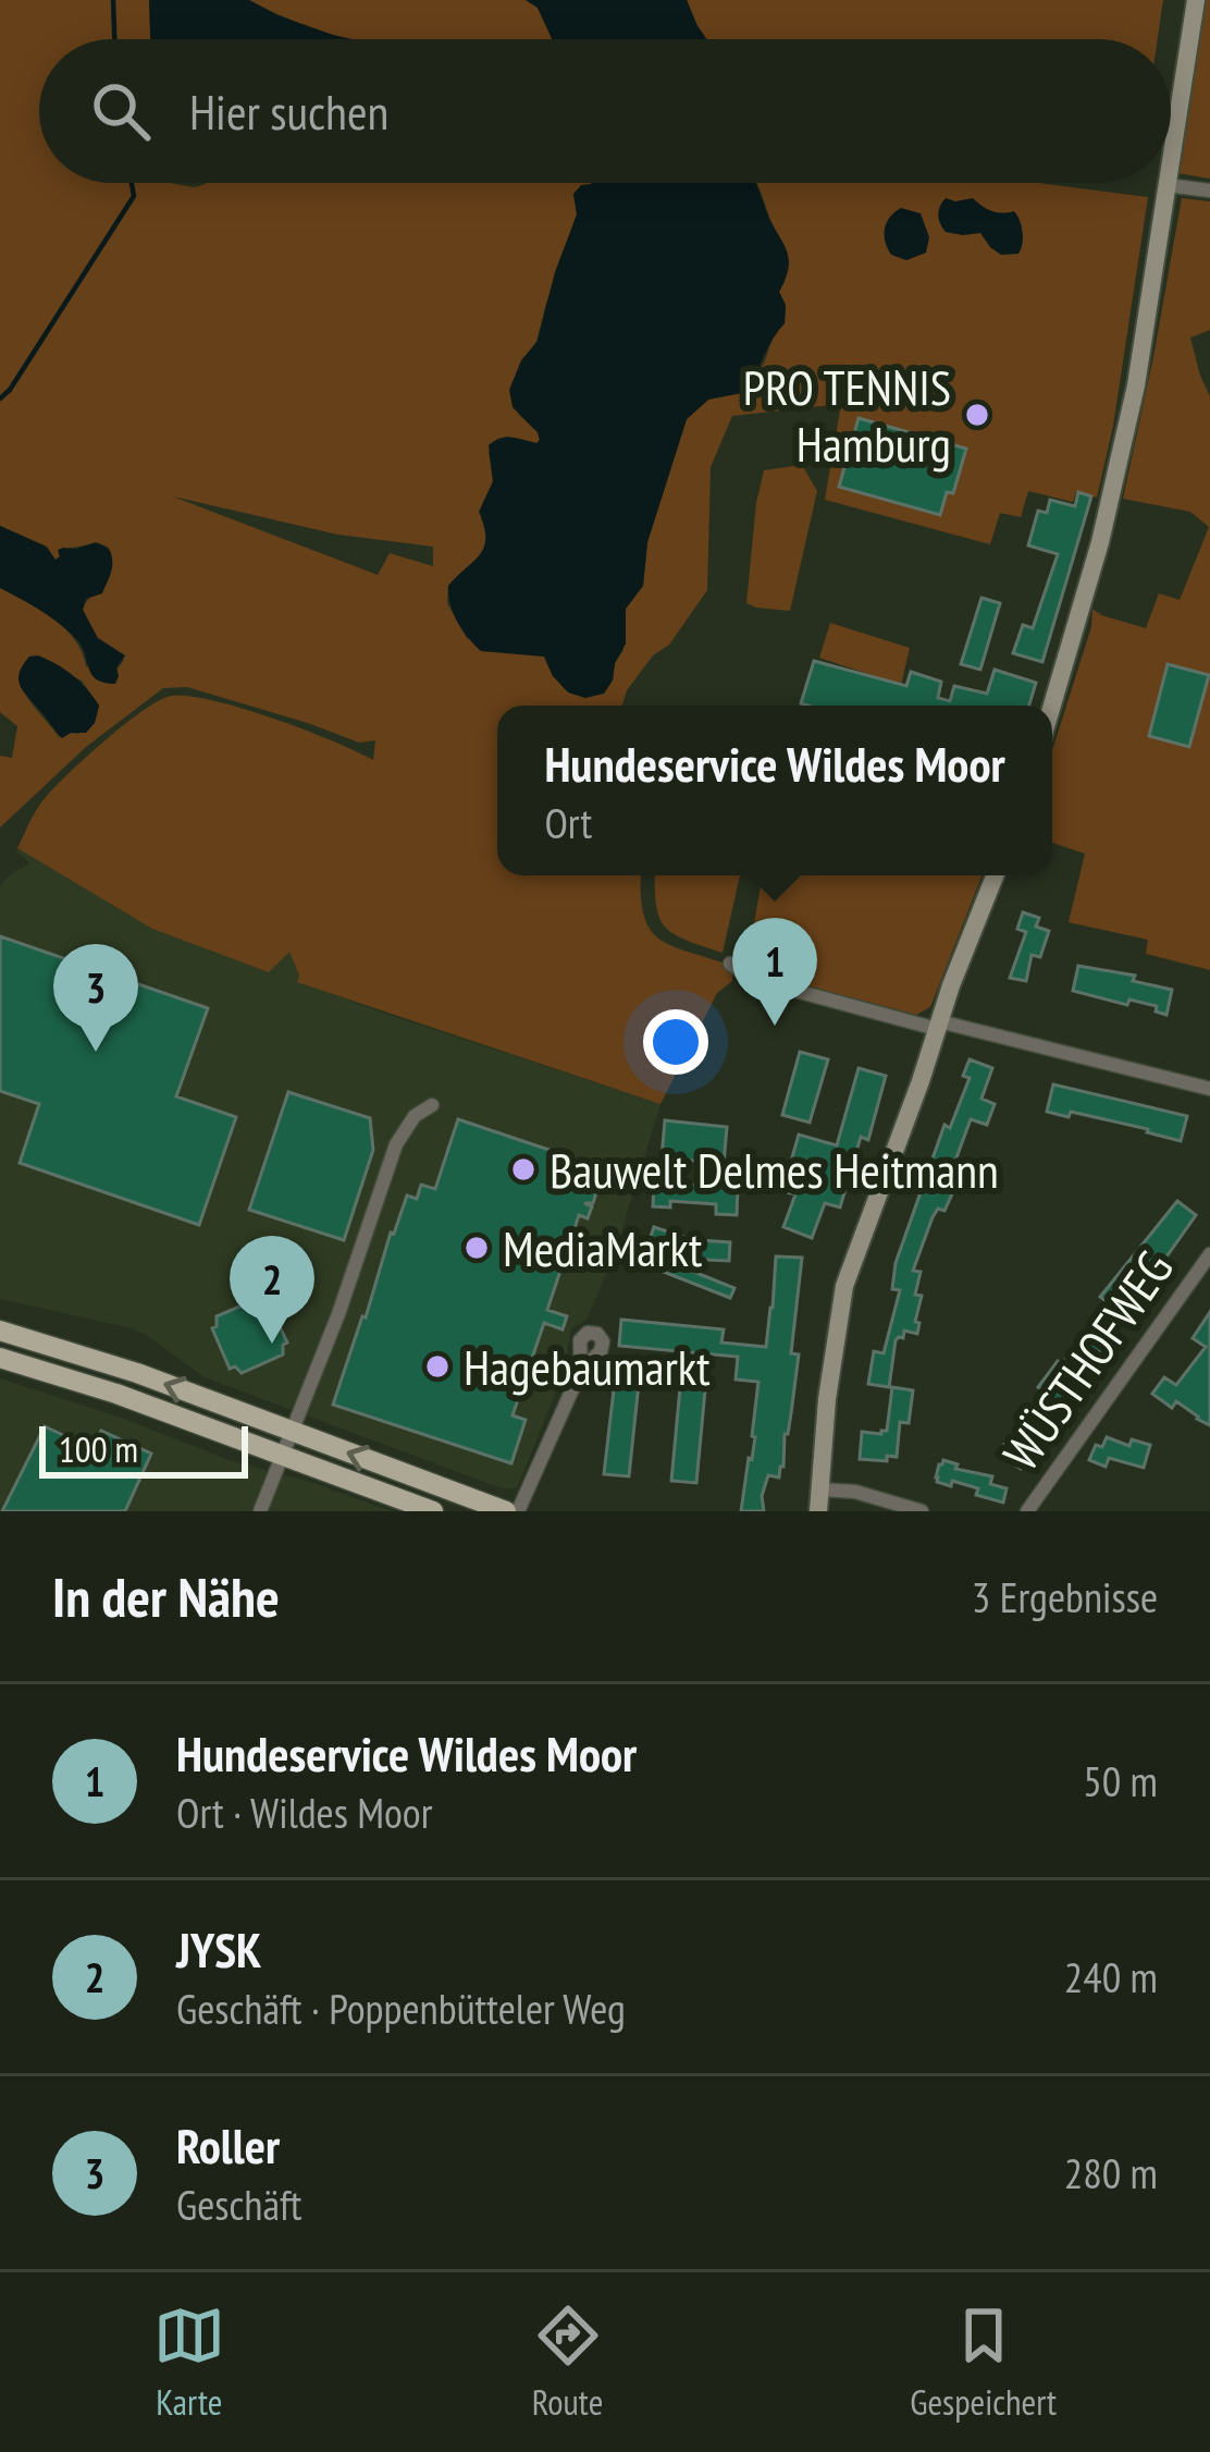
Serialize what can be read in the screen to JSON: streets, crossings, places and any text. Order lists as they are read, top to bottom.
{
  "streets": {
    "street": ["WÜSTHOFWEG"]
  },
  "places": [
    "PRO TENNIS Hamburg",
    "Bauwelt Delmes Heitmann",
    "MediaMarkt",
    "Hagebaumarkt"
  ],
  "scale_bar": "100 m",
  "page": {
    "search": "Hier suchen",
    "popup": ["Hundeservice Wildes Moor", "Ort"],
    "pins": ["1", "3", "2"],
    "scale": "100 m",
    "heading": ["In der Nähe", "3 Ergebnisse"],
    "list": [
      {
        "mark": "1",
        "name": "Hundeservice Wildes Moor",
        "note": "Ort · Wildes Moor",
        "value": "50 m"
      },
      {
        "mark": "2",
        "name": "JYSK",
        "note": "Geschäft · Poppenbütteler Weg",
        "value": "240 m"
      },
      {
        "mark": "3",
        "name": "Roller",
        "note": "Geschäft",
        "value": "280 m"
      }
    ],
    "nav": ["Karte", "Route", "Gespeichert"]
  }
}
